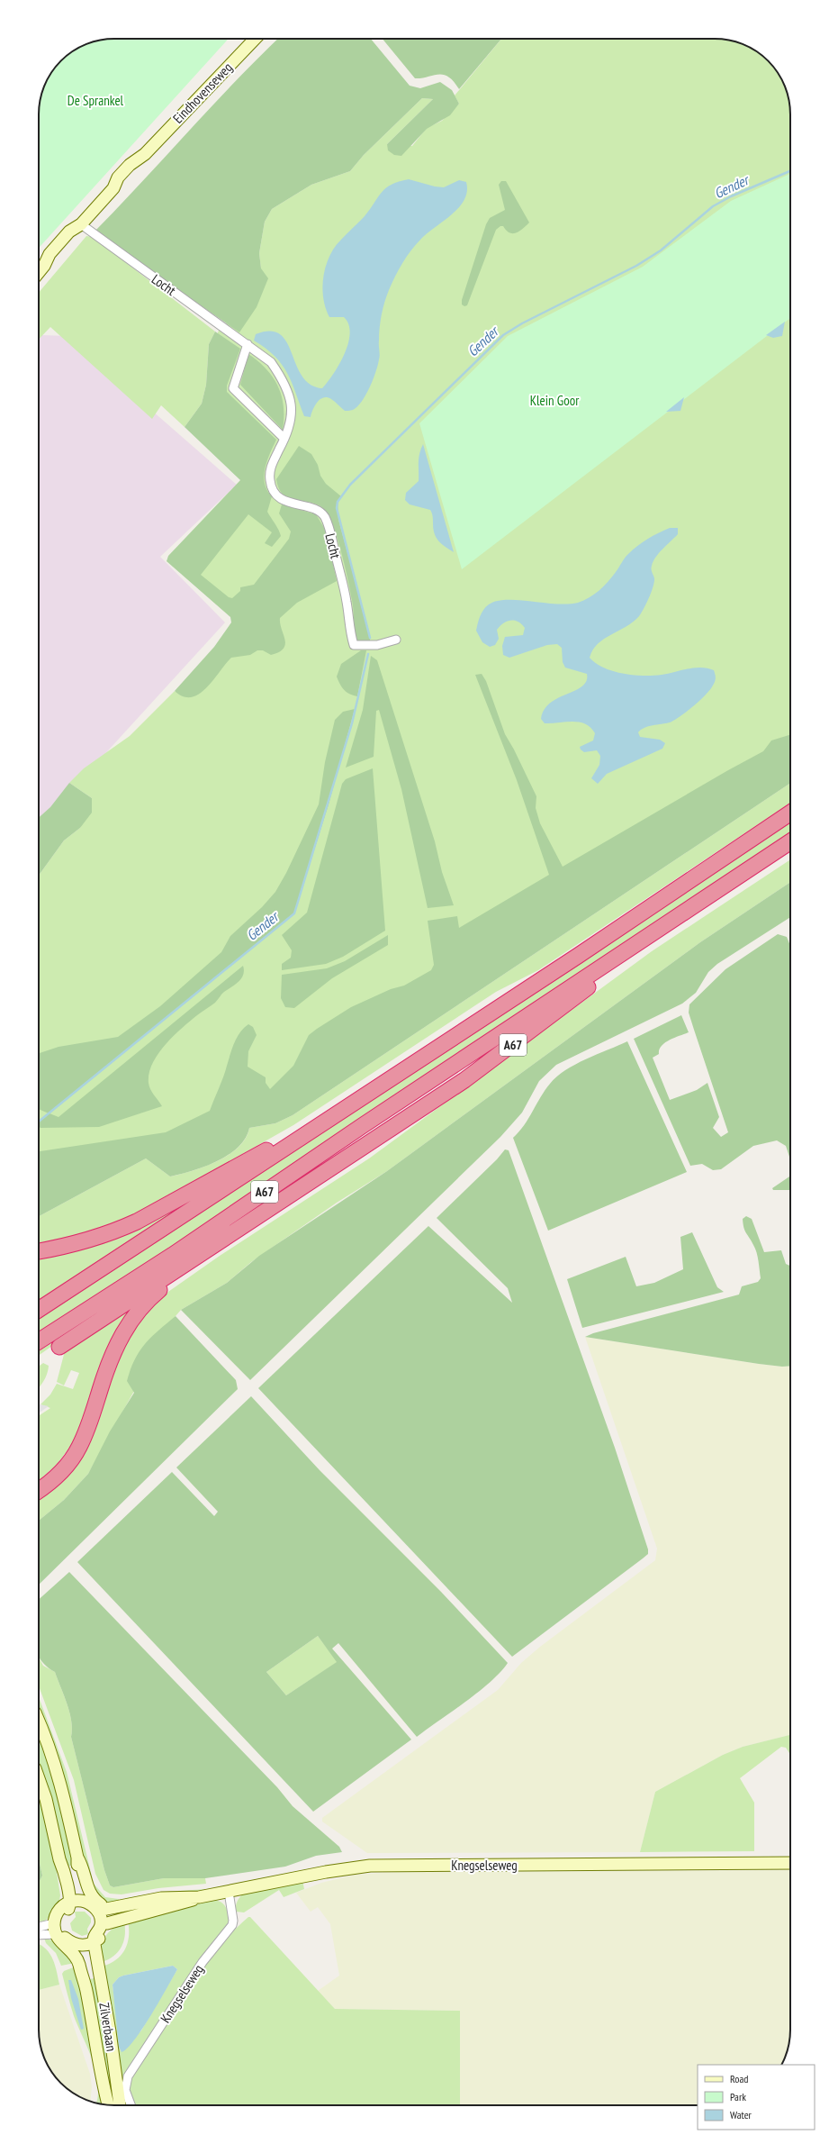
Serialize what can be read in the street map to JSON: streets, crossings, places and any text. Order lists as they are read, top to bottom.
{
  "streets": {
    "highway": ["A67"],
    "street": [
      "Eindhovenseweg",
      "Locht",
      "Knegselseweg",
      "Zilverbaan"
    ]
  },
  "crossings": [
    ["Eindhovenseweg", "Locht"]
  ],
  "water": ["Gender"],
  "parks": ["De Sprankel", "Klein Goor"],
  "legend": ["Road", "Park", "Water"]
}
